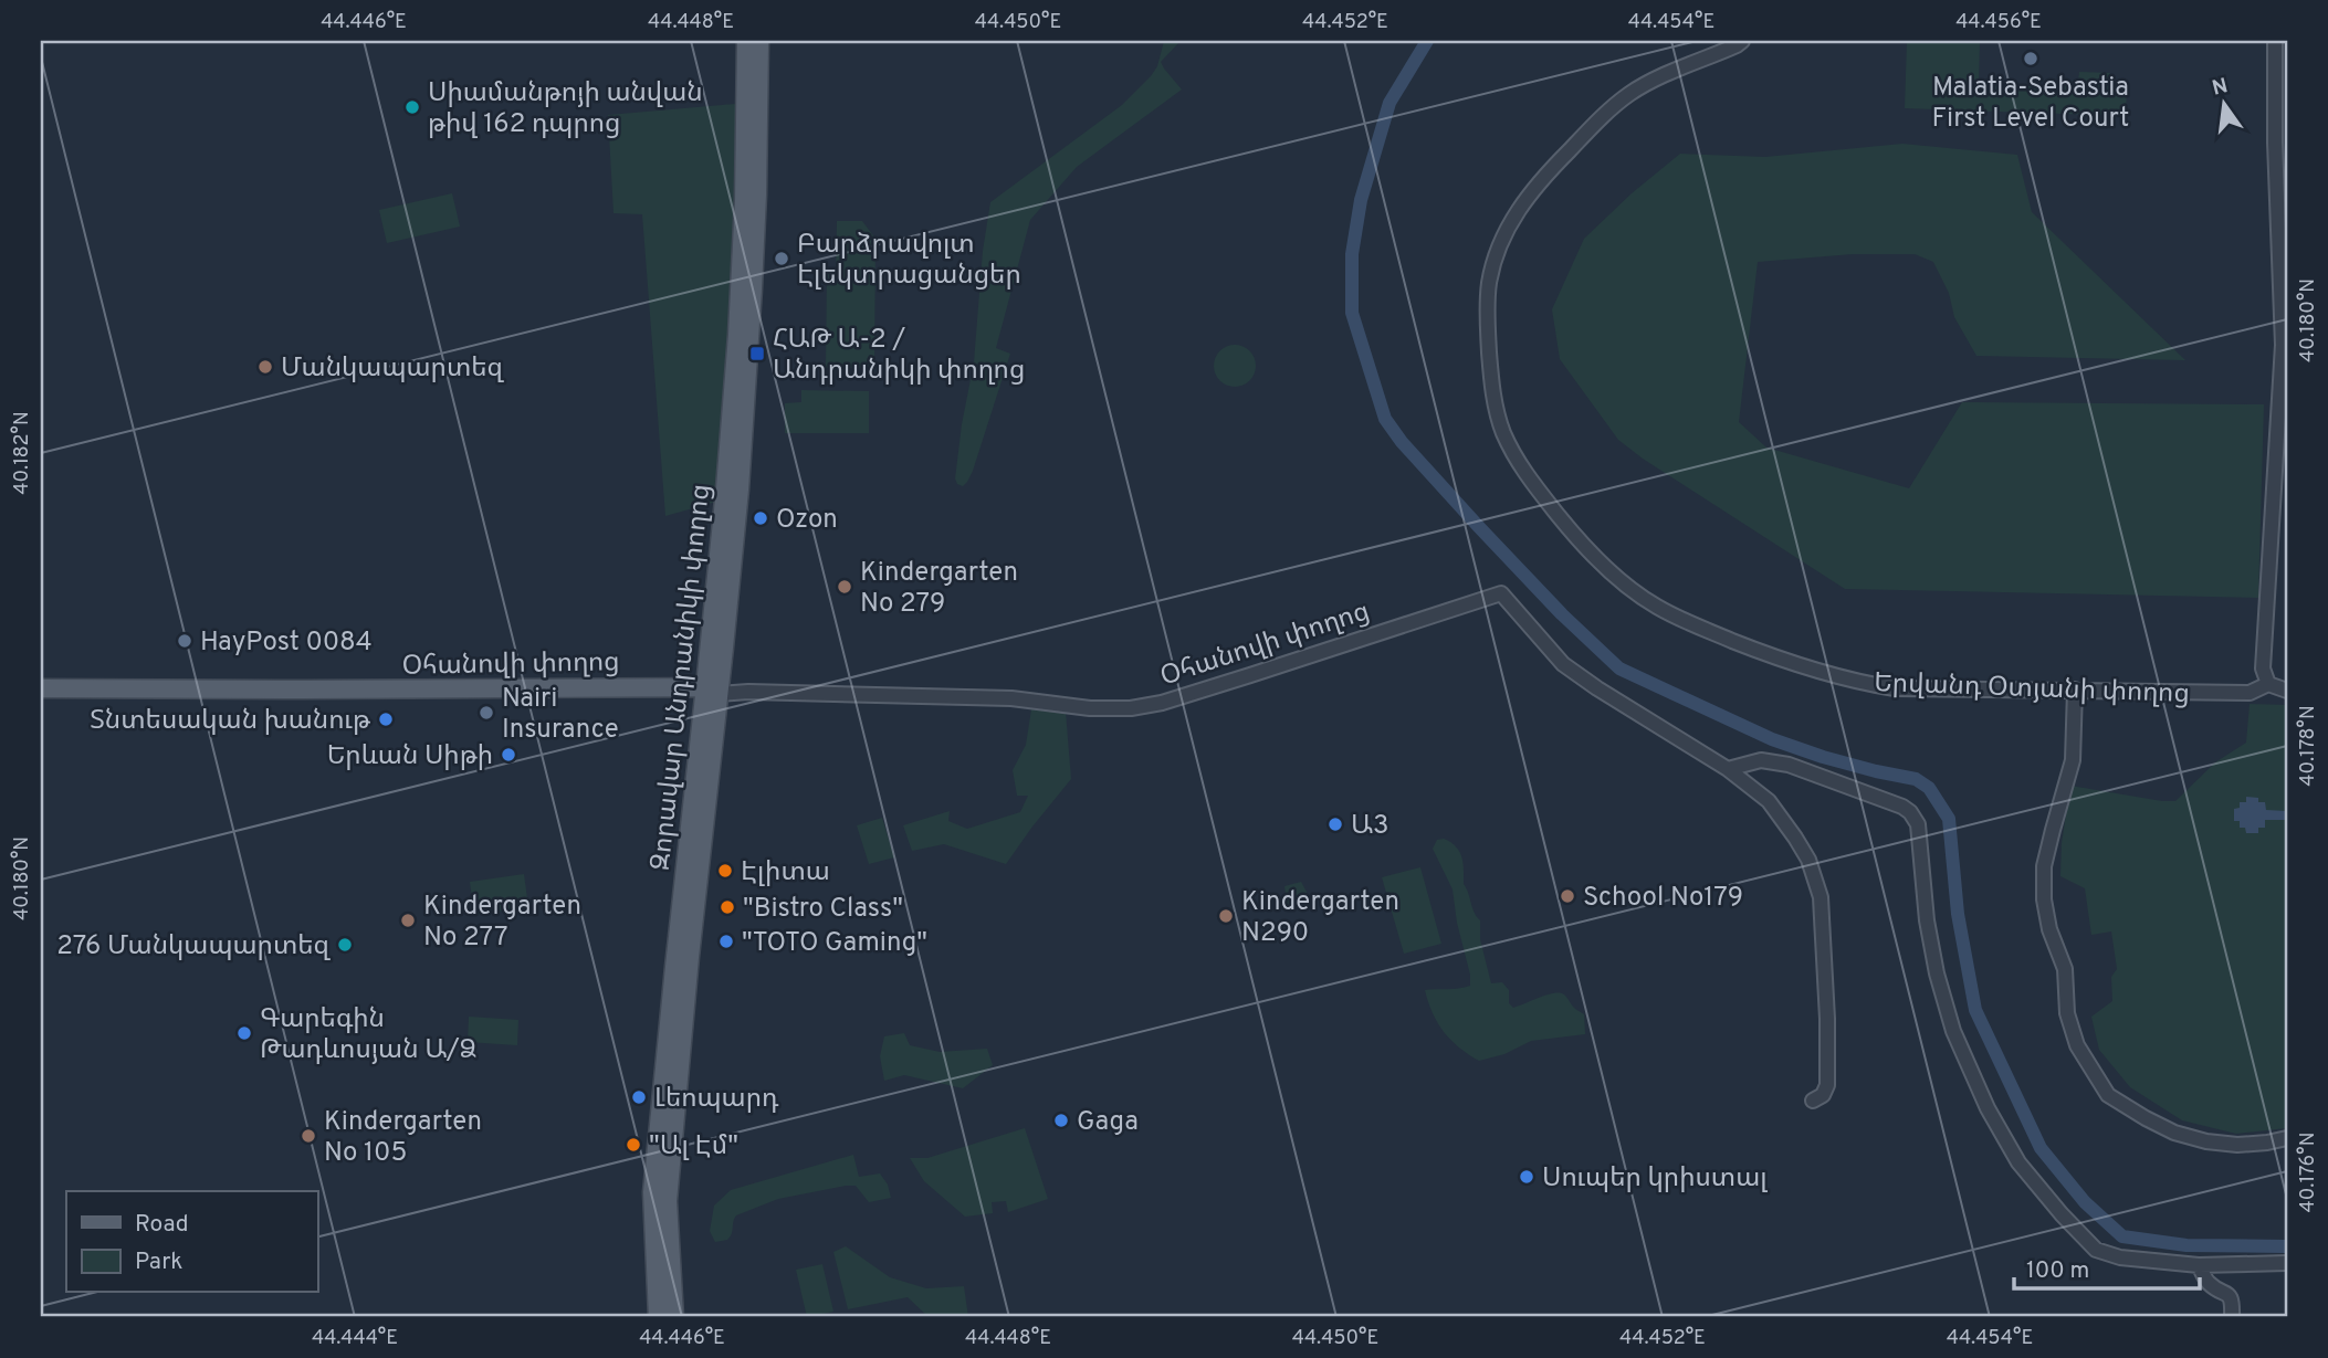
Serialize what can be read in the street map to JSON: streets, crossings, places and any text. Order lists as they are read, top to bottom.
{
  "streets": {
    "main road": ["Օհանովի փողոց", "Զորավար Անդրանիկի փողոց"],
    "street": ["Երվանդ Օտյանի փողոց"]
  },
  "crossings": [
    ["Օհանովի փողոց", "Զորավար Անդրանիկի փողոց"]
  ],
  "places": {
    "other": [
      "Malatia-Sebastia First Level Court",
      "Սիամանթոյի անվան թիվ 162 դպրոց",
      "Բարձրավոլտ Էլեկտրացանցեր",
      "Մանկապարտեզ",
      "Ozon",
      "Kindergarten No 279",
      "HayPost 0084",
      "Nairi Insurance",
      "Տնտեսական խանութ",
      "Երևան Սիթի",
      "Ա3",
      "Էլիտա",
      "School No179",
      "\"Bistro Class\"",
      "Kindergarten N290",
      "Kindergarten No 277",
      "\"TOTO Gaming\"",
      "276 Մանկապարտեզ",
      "Գարեգին Թադևոսյան Ա/Ձ",
      "Լեոպարդ",
      "Gaga",
      "Kindergarten No 105",
      "\"Ալ Էմ\"",
      "Սուպեր կրիստալ"
    ],
    "transit": ["ՀԱԹ Ա-2 / Անդրանիկի փողոց"]
  },
  "legend": ["Road", "Park"],
  "scale_bar": "100 m",
  "north": "top",
  "coordinates": [
    "44.446°E",
    "44.448°E",
    "44.450°E",
    "44.452°E",
    "44.454°E",
    "44.456°E",
    "40.180°N",
    "40.182°N",
    "40.178°N",
    "40.176°N",
    "44.444°E"
  ]
}
